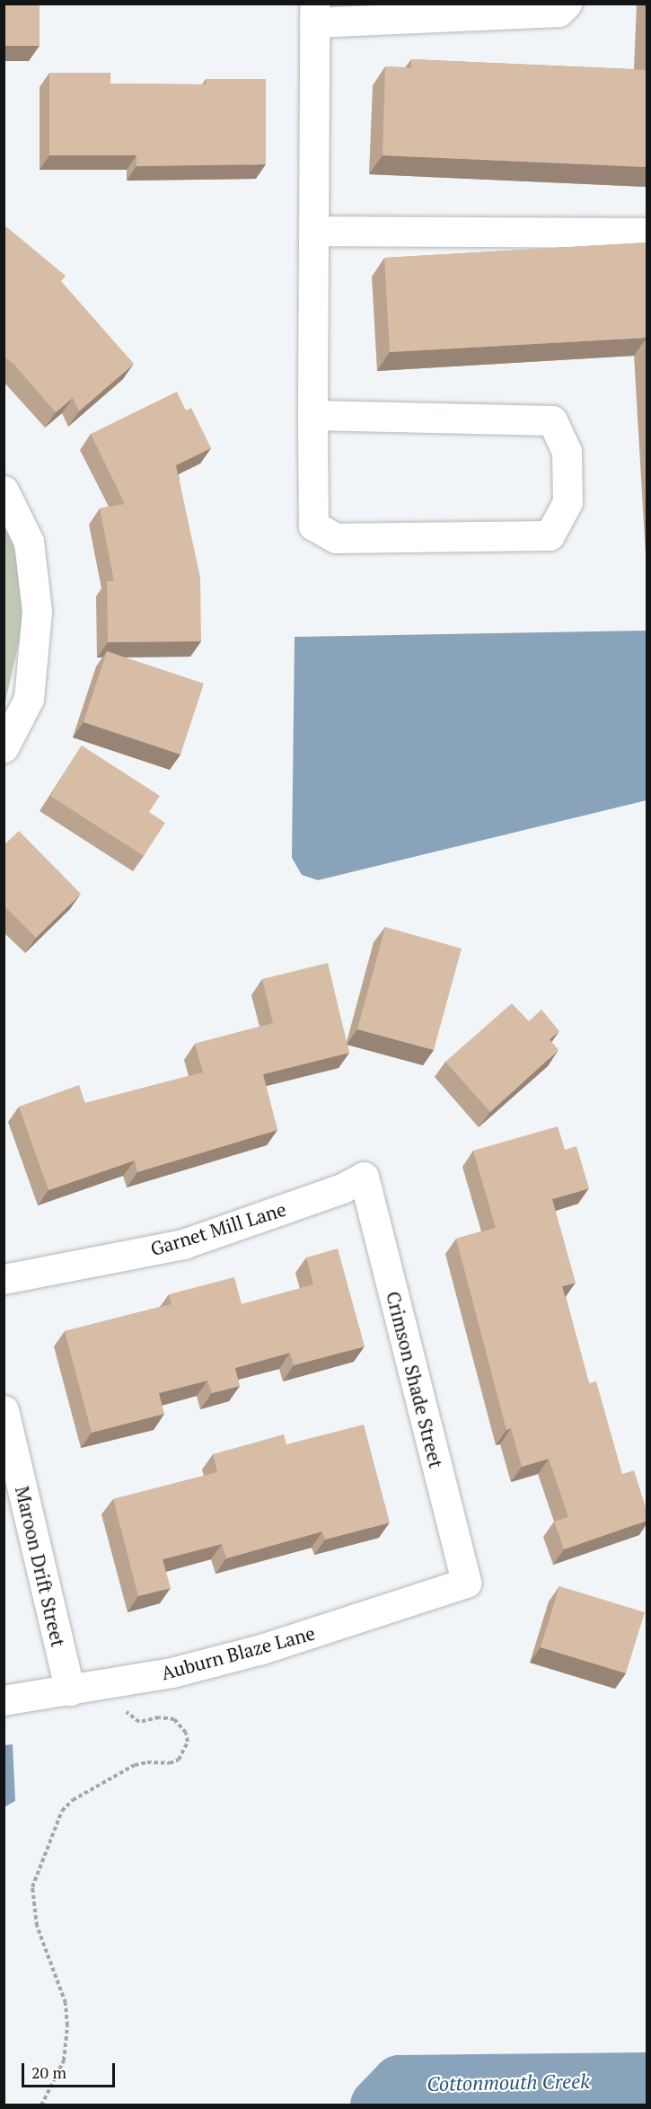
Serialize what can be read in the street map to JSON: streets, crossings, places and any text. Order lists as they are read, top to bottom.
{
  "streets": {
    "street": [
      "Garnet Mill Lane",
      "Crimson Shade Street",
      "Maroon Drift Street",
      "Auburn Blaze Lane"
    ]
  },
  "crossings": [
    ["Garnet Mill Lane", "Crimson Shade Street"],
    ["Crimson Shade Street", "Auburn Blaze Lane"],
    ["Maroon Drift Street", "Auburn Blaze Lane"]
  ],
  "water": ["Cottonmouth Creek"],
  "scale_bar": "20 m"
}
